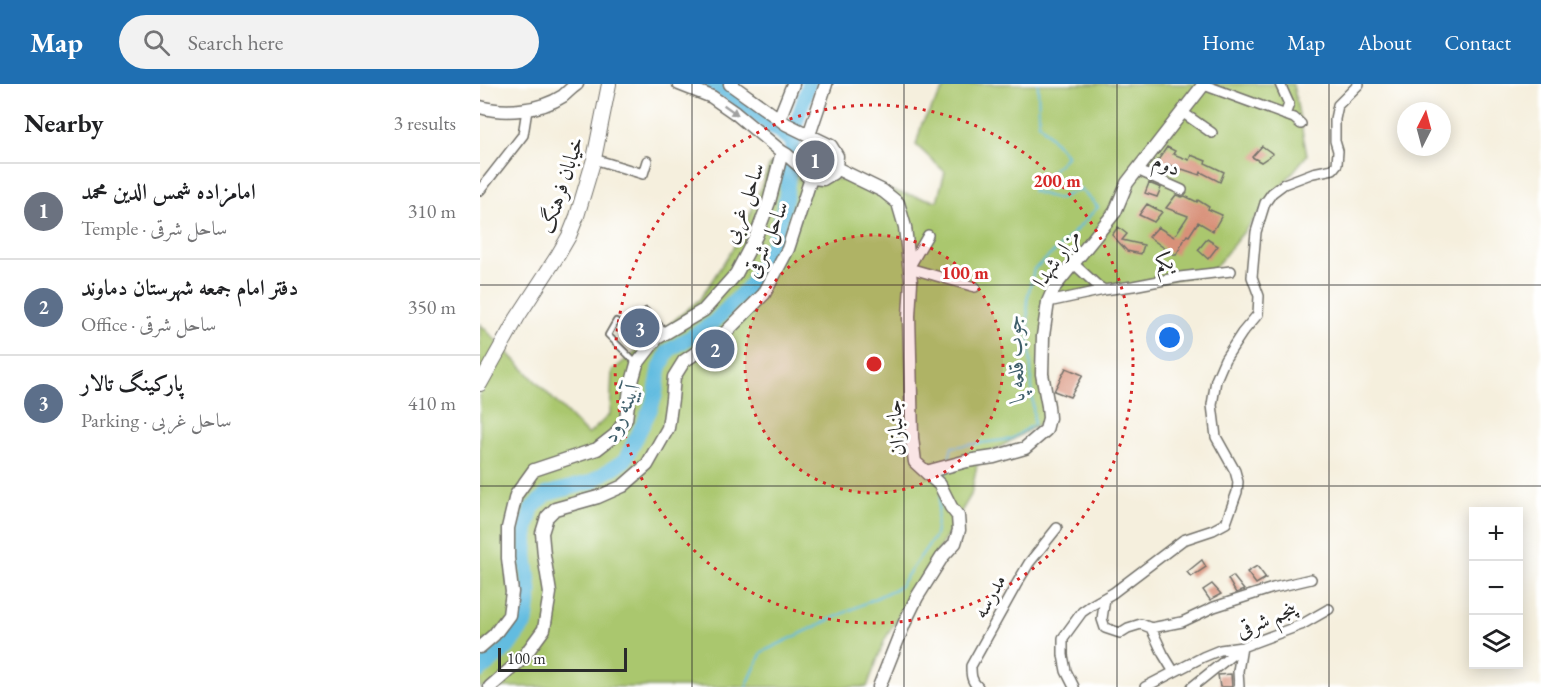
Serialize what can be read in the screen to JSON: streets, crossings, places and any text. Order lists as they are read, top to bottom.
{
  "streets": {
    "main road": ["خیابان فرهنگ"],
    "street": [
      "دوم",
      "ساحل غربی",
      "ساحل شرقی",
      "مزار شهدا",
      "یکم",
      "جانبازان",
      "مدرسه",
      "پنجم شرقی"
    ]
  },
  "crossings": [
    ["دوم", "مزار شهدا"],
    ["مزار شهدا", "یکم"],
    ["مزار شهدا", "جانبازان"]
  ],
  "water": ["جوب قلعه پا", "آیینه رود"],
  "scale_bar": "100 m",
  "north": "top",
  "page": {
    "header": "Map",
    "search": "Search here",
    "nav": [
      "Home",
      "Map",
      "About",
      "Contact"
    ],
    "heading": ["Nearby", "3 results"],
    "pins": ["1", "3", "2"],
    "list": [
      {
        "mark": "1",
        "name": "امامزاده شمس الدین محمد",
        "note": "Temple · ساحل شرقی",
        "value": "310 m"
      },
      {
        "mark": "2",
        "name": "دفتر امام جمعه شهرستان دماوند",
        "note": "Office · ساحل شرقی",
        "value": "350 m"
      },
      {
        "mark": "3",
        "name": "پارکینگ تالار",
        "note": "Parking · ساحل غربی",
        "value": "410 m"
      }
    ],
    "map_buttons": ["+", "−"],
    "scale": "100 m"
  },
  "rings": ["200 m", "100 m"]
}
